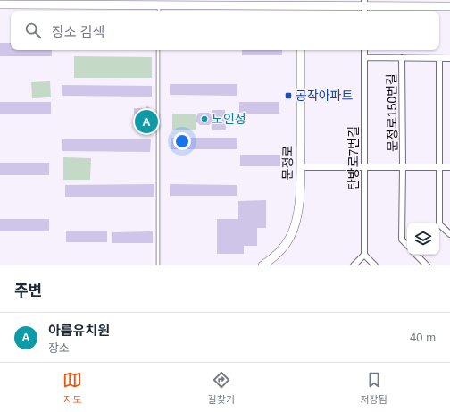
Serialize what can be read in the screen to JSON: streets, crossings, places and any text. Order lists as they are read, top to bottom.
{
  "streets": {
    "main road": ["문정로"],
    "street": ["문정로150번길", "탄방로7번길"]
  },
  "crossings": [
    ["문정로150번길", "탄방로7번길"],
    ["문정로150번길", "문정로"]
  ],
  "places": {
    "transit": ["공작아파트"],
    "other": ["노인정"]
  },
  "page": {
    "search": "장소 검색",
    "pins": "A",
    "heading": "주변",
    "list": [
      {
        "mark": "A",
        "name": "아름유치원",
        "note": "장소",
        "value": "40 m"
      }
    ],
    "nav": ["지도", "길찾기", "저장됨"]
  }
}
